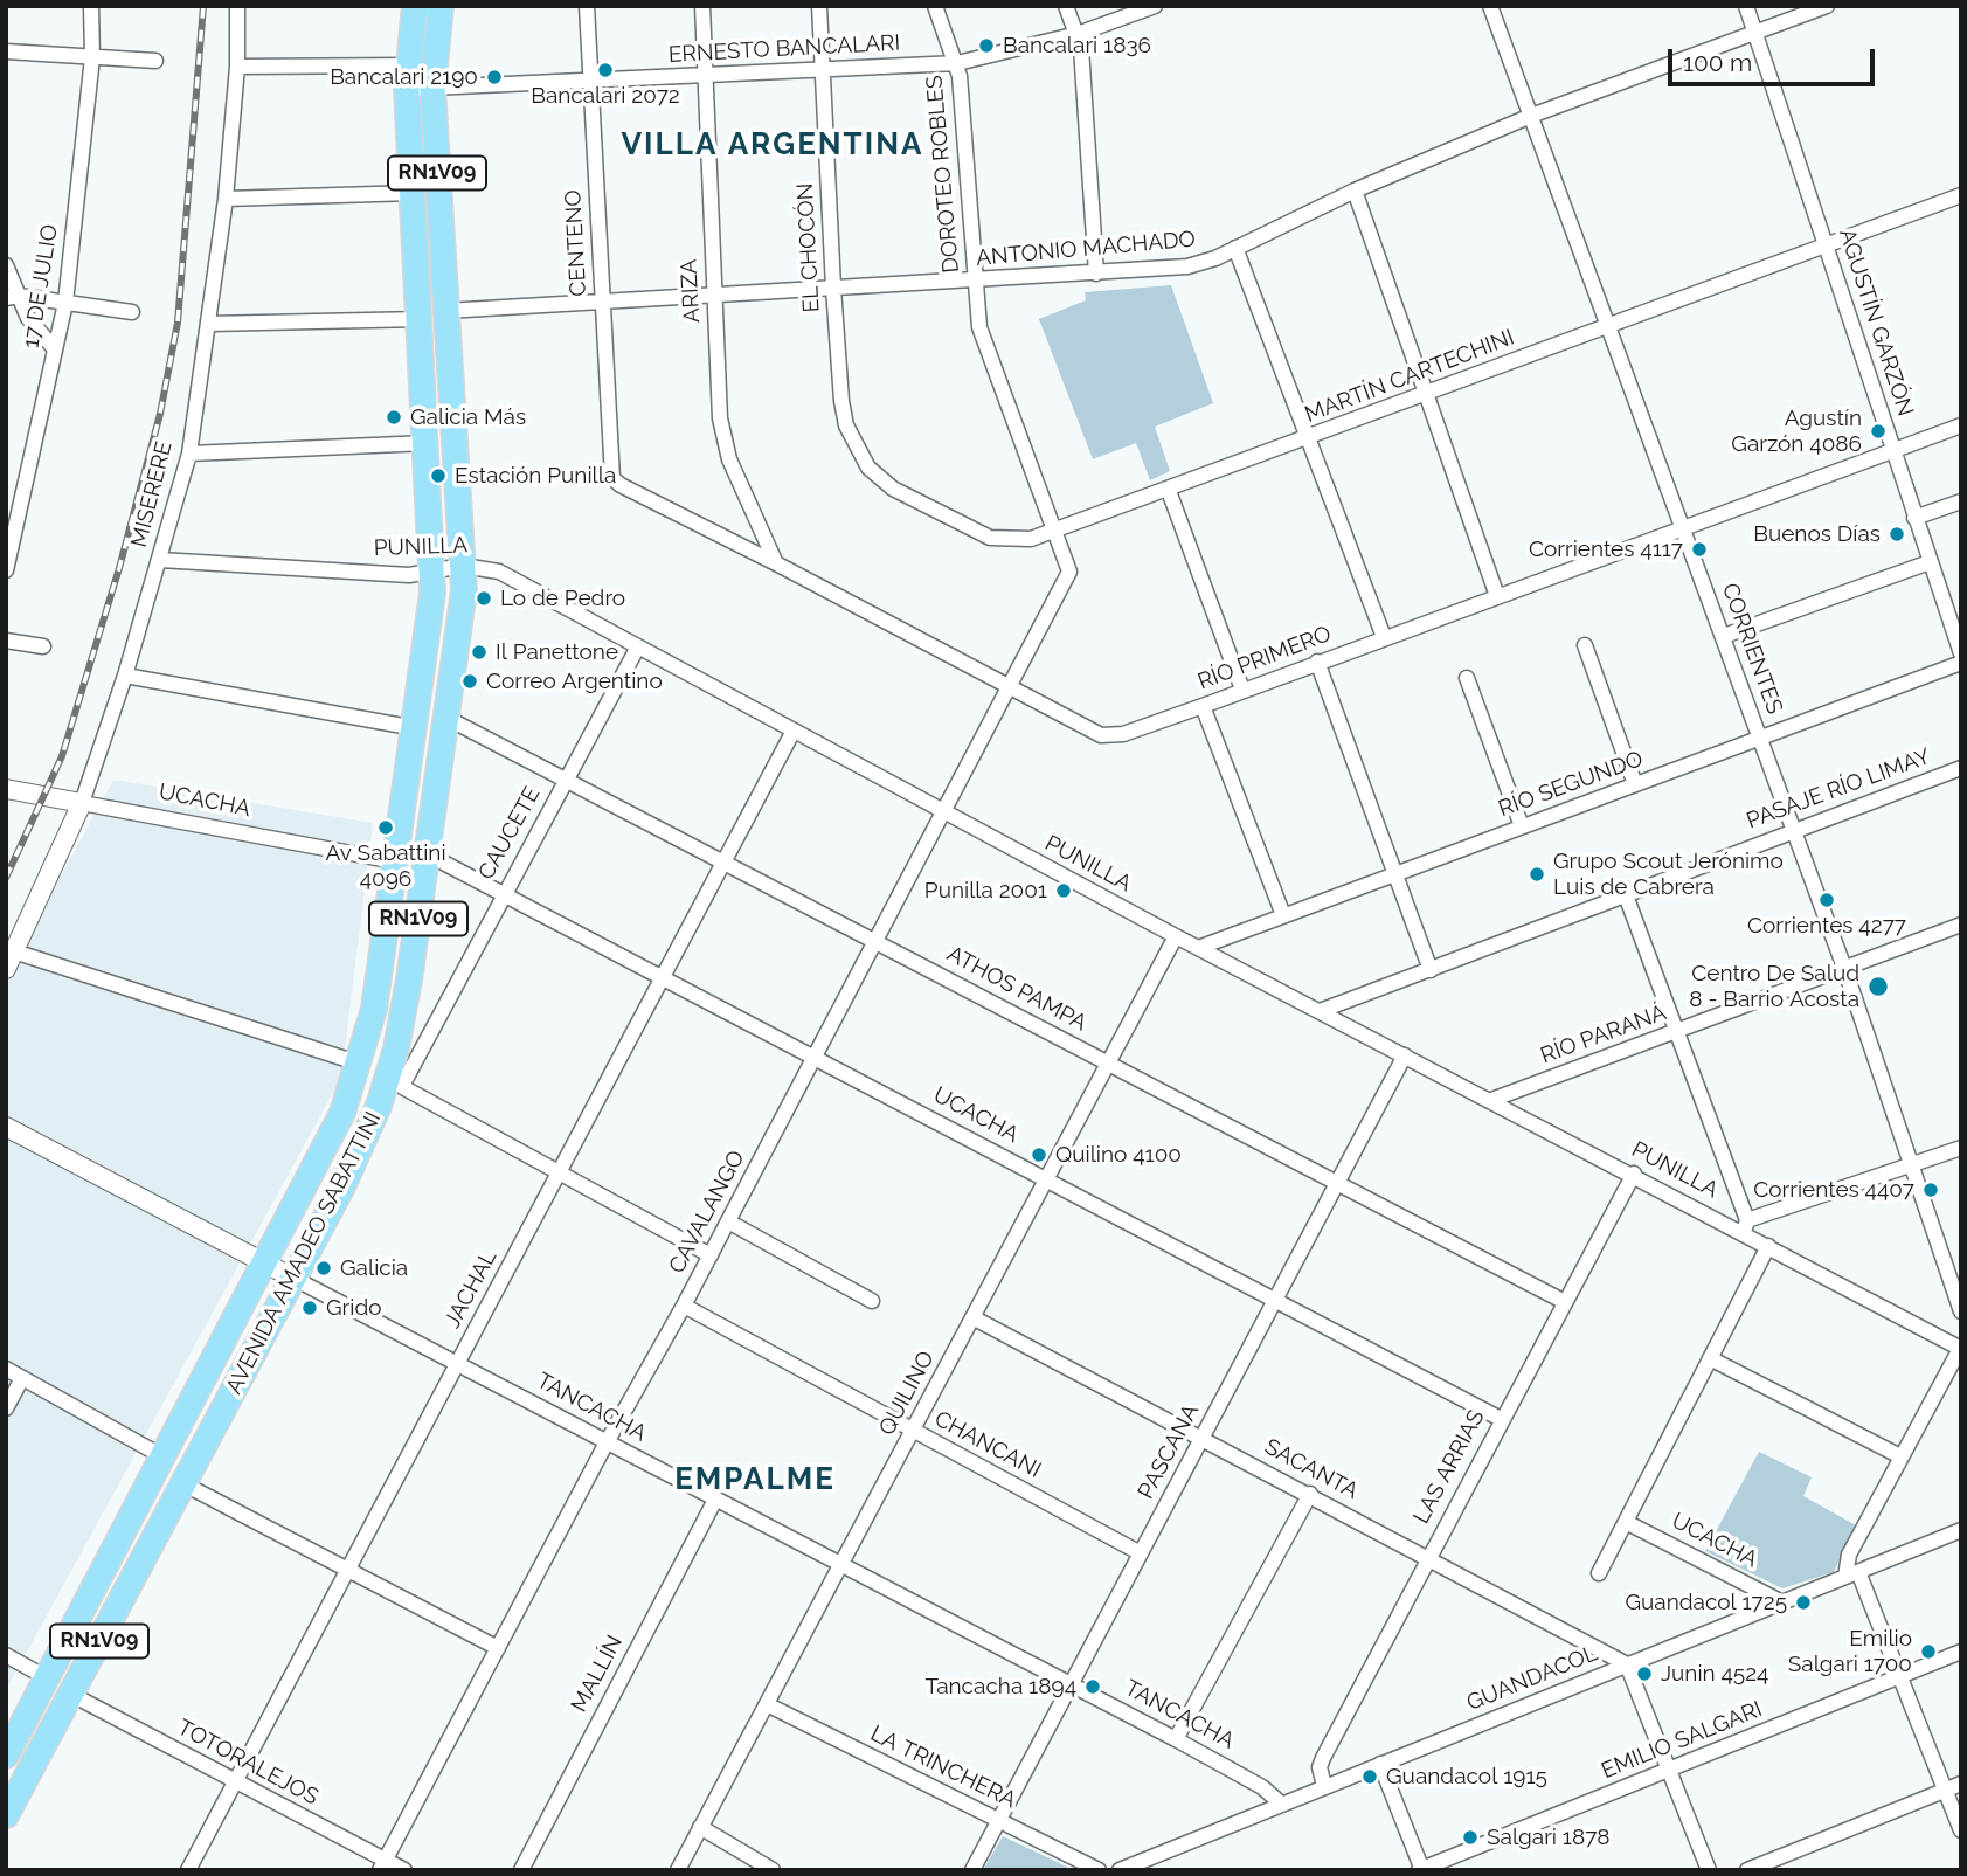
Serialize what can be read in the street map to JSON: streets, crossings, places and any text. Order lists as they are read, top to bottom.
{
  "streets": {
    "main road": ["RN1V09", "AVENIDA AMADEO SABATTINI"],
    "street": [
      "ERNESTO BANCALARI",
      "DOROTEO ROBLES",
      "CENTENO",
      "EL CHOCÓN",
      "ANTONIO MACHADO",
      "17 DE JULIO",
      "ARIZA",
      "AGUSTÍN GARZÓN",
      "MARTÍN CARTECHINI",
      "MISERERE",
      "PUNILLA",
      "CORRIENTES",
      "RÍO PRIMERO",
      "RÍO SEGUNDO",
      "PASAJE RÍO LIMAY",
      "UCACHA",
      "CAUCETE",
      "ATHOS PAMPA",
      "RÍO PARANÁ",
      "CAVALANGO",
      "JACHAL",
      "QUILINO",
      "TANCACHA",
      "CHANCANI",
      "PASCANA",
      "LAS ARRIAS",
      "SACANTA",
      "MALLÍN",
      "GUANDACOL",
      "EMILIO SALGARI",
      "TOTORALEJOS",
      "LA TRINCHERA"
    ]
  },
  "crossings": [
    ["ERNESTO BANCALARI", "DOROTEO ROBLES"],
    ["ERNESTO BANCALARI", "CENTENO"],
    ["ERNESTO BANCALARI", "EL CHOCÓN"],
    ["ERNESTO BANCALARI", "ARIZA"],
    ["ERNESTO BANCALARI", "MISERERE"],
    ["ERNESTO BANCALARI", "AVENIDA AMADEO SABATTINI"],
    ["DOROTEO ROBLES", "ANTONIO MACHADO"],
    ["DOROTEO ROBLES", "MARTÍN CARTECHINI"],
    ["DOROTEO ROBLES", "CAVALANGO"],
    ["CENTENO", "ANTONIO MACHADO"],
    ["CENTENO", "RÍO PRIMERO"],
    ["EL CHOCÓN", "ANTONIO MACHADO"],
    ["EL CHOCÓN", "MARTÍN CARTECHINI"],
    ["ANTONIO MACHADO", "ARIZA"],
    ["ANTONIO MACHADO", "AGUSTÍN GARZÓN"],
    ["ANTONIO MACHADO", "CORRIENTES"],
    ["ANTONIO MACHADO", "AVENIDA AMADEO SABATTINI"],
    ["ARIZA", "RÍO PRIMERO"],
    ["AGUSTÍN GARZÓN", "MARTÍN CARTECHINI"],
    ["AGUSTÍN GARZÓN", "RÍO PRIMERO"],
    ["MARTÍN CARTECHINI", "CORRIENTES"],
    ["MISERERE", "PUNILLA"],
    ["MISERERE", "UCACHA"],
    ["PUNILLA", "RÍO SEGUNDO"],
    ["PUNILLA", "PASAJE RÍO LIMAY"],
    ["PUNILLA", "CAUCETE"],
    ["PUNILLA", "RÍO PARANÁ"],
    ["PUNILLA", "CAVALANGO"],
    ["PUNILLA", "AVENIDA AMADEO SABATTINI"],
    ["PUNILLA", "JACHAL"],
    ["PUNILLA", "QUILINO"],
    ["PUNILLA", "PASCANA"],
    ["PUNILLA", "LAS ARRIAS"],
    ["CORRIENTES", "RÍO PRIMERO"],
    ["CORRIENTES", "RÍO SEGUNDO"],
    ["CORRIENTES", "PASAJE RÍO LIMAY"],
    ["CORRIENTES", "RÍO PARANÁ"],
    ["RÍO PRIMERO", "CAVALANGO"],
    ["UCACHA", "CAUCETE"],
    ["UCACHA", "CAVALANGO"],
    ["UCACHA", "AVENIDA AMADEO SABATTINI"],
    ["UCACHA", "JACHAL"],
    ["UCACHA", "QUILINO"],
    ["UCACHA", "PASCANA"],
    ["UCACHA", "LAS ARRIAS"],
    ["UCACHA", "GUANDACOL"],
    ["CAUCETE", "ATHOS PAMPA"],
    ["CAUCETE", "AVENIDA AMADEO SABATTINI"],
    ["ATHOS PAMPA", "CAVALANGO"],
    ["ATHOS PAMPA", "AVENIDA AMADEO SABATTINI"],
    ["ATHOS PAMPA", "JACHAL"],
    ["ATHOS PAMPA", "QUILINO"],
    ["ATHOS PAMPA", "PASCANA"],
    ["ATHOS PAMPA", "LAS ARRIAS"],
    ["CAVALANGO", "TANCACHA"],
    ["CAVALANGO", "CHANCANI"],
    ["CAVALANGO", "TOTORALEJOS"],
    ["AVENIDA AMADEO SABATTINI", "TANCACHA"],
    ["AVENIDA AMADEO SABATTINI", "TOTORALEJOS"],
    ["JACHAL", "TANCACHA"],
    ["JACHAL", "TOTORALEJOS"],
    ["QUILINO", "TANCACHA"],
    ["QUILINO", "CHANCANI"],
    ["QUILINO", "SACANTA"],
    ["QUILINO", "LA TRINCHERA"],
    ["TANCACHA", "PASCANA"],
    ["TANCACHA", "MALLÍN"],
    ["TANCACHA", "GUANDACOL"],
    ["CHANCANI", "PASCANA"],
    ["PASCANA", "SACANTA"],
    ["PASCANA", "LA TRINCHERA"],
    ["LAS ARRIAS", "SACANTA"],
    ["LAS ARRIAS", "GUANDACOL"],
    ["SACANTA", "GUANDACOL"]
  ],
  "districts": ["VILLA ARGENTINA", "EMPALME"],
  "places": [
    "Bancalari 1836",
    "Bancalari 2072",
    "Bancalari 2190",
    "Galicia Más",
    "Agustín Garzón 4086",
    "Estación Punilla",
    "Buenos Días",
    "Corrientes 4117",
    "Lo de Pedro",
    "Il Panettone",
    "Correo Argentino",
    "Av Sabattini 4096",
    "Grupo Scout Jerónimo Luis de Cabrera",
    "Punilla 2001",
    "Corrientes 4277",
    "Centro De Salud 8 - Barrio Acosta",
    "Quilino 4100",
    "Corrientes 4407",
    "Galicia",
    "Grido",
    "Guandacol 1725",
    "Emilio Salgari 1700",
    "Junin 4524",
    "Tancacha 1894",
    "Guandacol 1915",
    "Salgari 1878"
  ],
  "scale_bar": "100 m"
}
